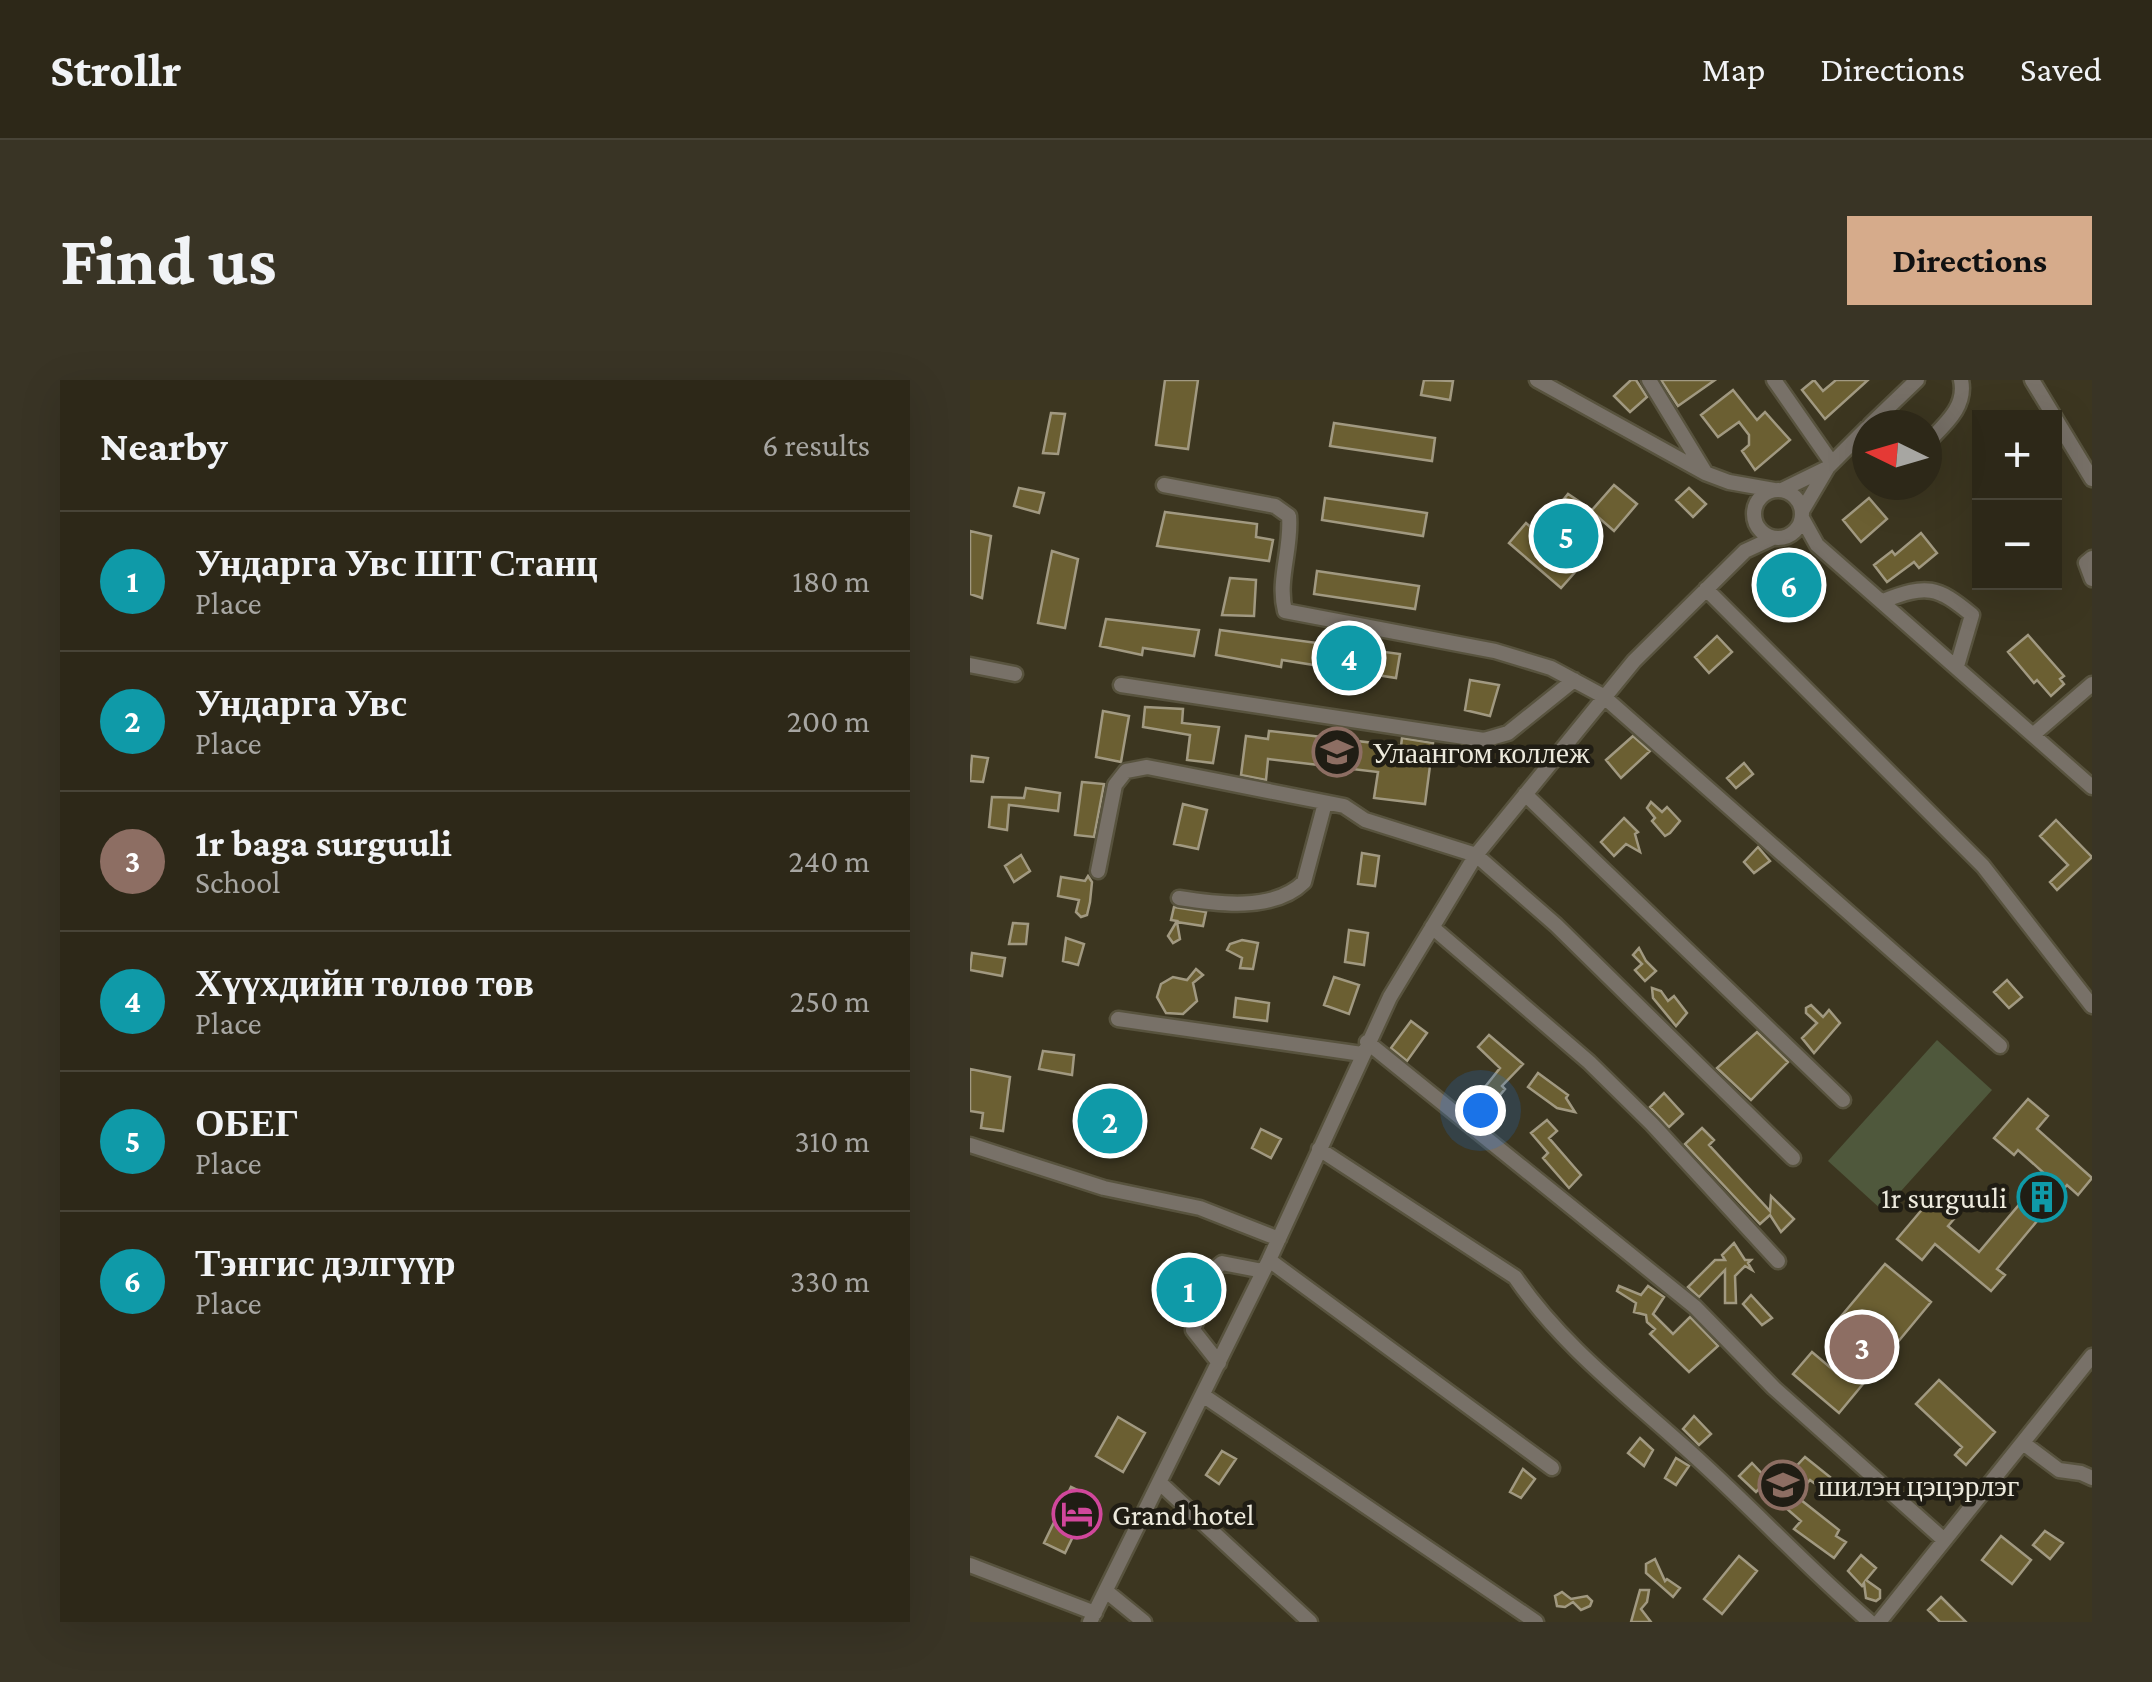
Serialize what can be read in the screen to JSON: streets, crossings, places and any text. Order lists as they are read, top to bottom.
{
  "places": {
    "school or university": ["Улаангом коллеж", "шилэн цэцэрлэг"],
    "building": ["1r surguuli"],
    "hotel": ["Grand hotel"]
  },
  "north": "left",
  "page": {
    "header": "Strollr",
    "nav": ["Map", "Directions", "Saved"],
    "buttons": "Directions",
    "title": "Find us",
    "heading": ["Nearby", "6 results"],
    "map_buttons": ["+", "−"],
    "pins": [
      "5",
      "6",
      "4",
      "2",
      "1",
      "3"
    ],
    "list": [
      {
        "mark": "1",
        "name": "Ундарга Увс ШТ Станц",
        "note": "Place",
        "value": "180 m"
      },
      {
        "mark": "2",
        "name": "Ундарга Увс",
        "note": "Place",
        "value": "200 m"
      },
      {
        "mark": "3",
        "name": "1r baga surguuli",
        "note": "School",
        "value": "240 m"
      },
      {
        "mark": "4",
        "name": "Хүүхдийн төлөө төв",
        "note": "Place",
        "value": "250 m"
      },
      {
        "mark": "5",
        "name": "ОБЕГ",
        "note": "Place",
        "value": "310 m"
      },
      {
        "mark": "6",
        "name": "Тэнгис дэлгүүр",
        "note": "Place",
        "value": "330 m"
      }
    ]
  }
}
